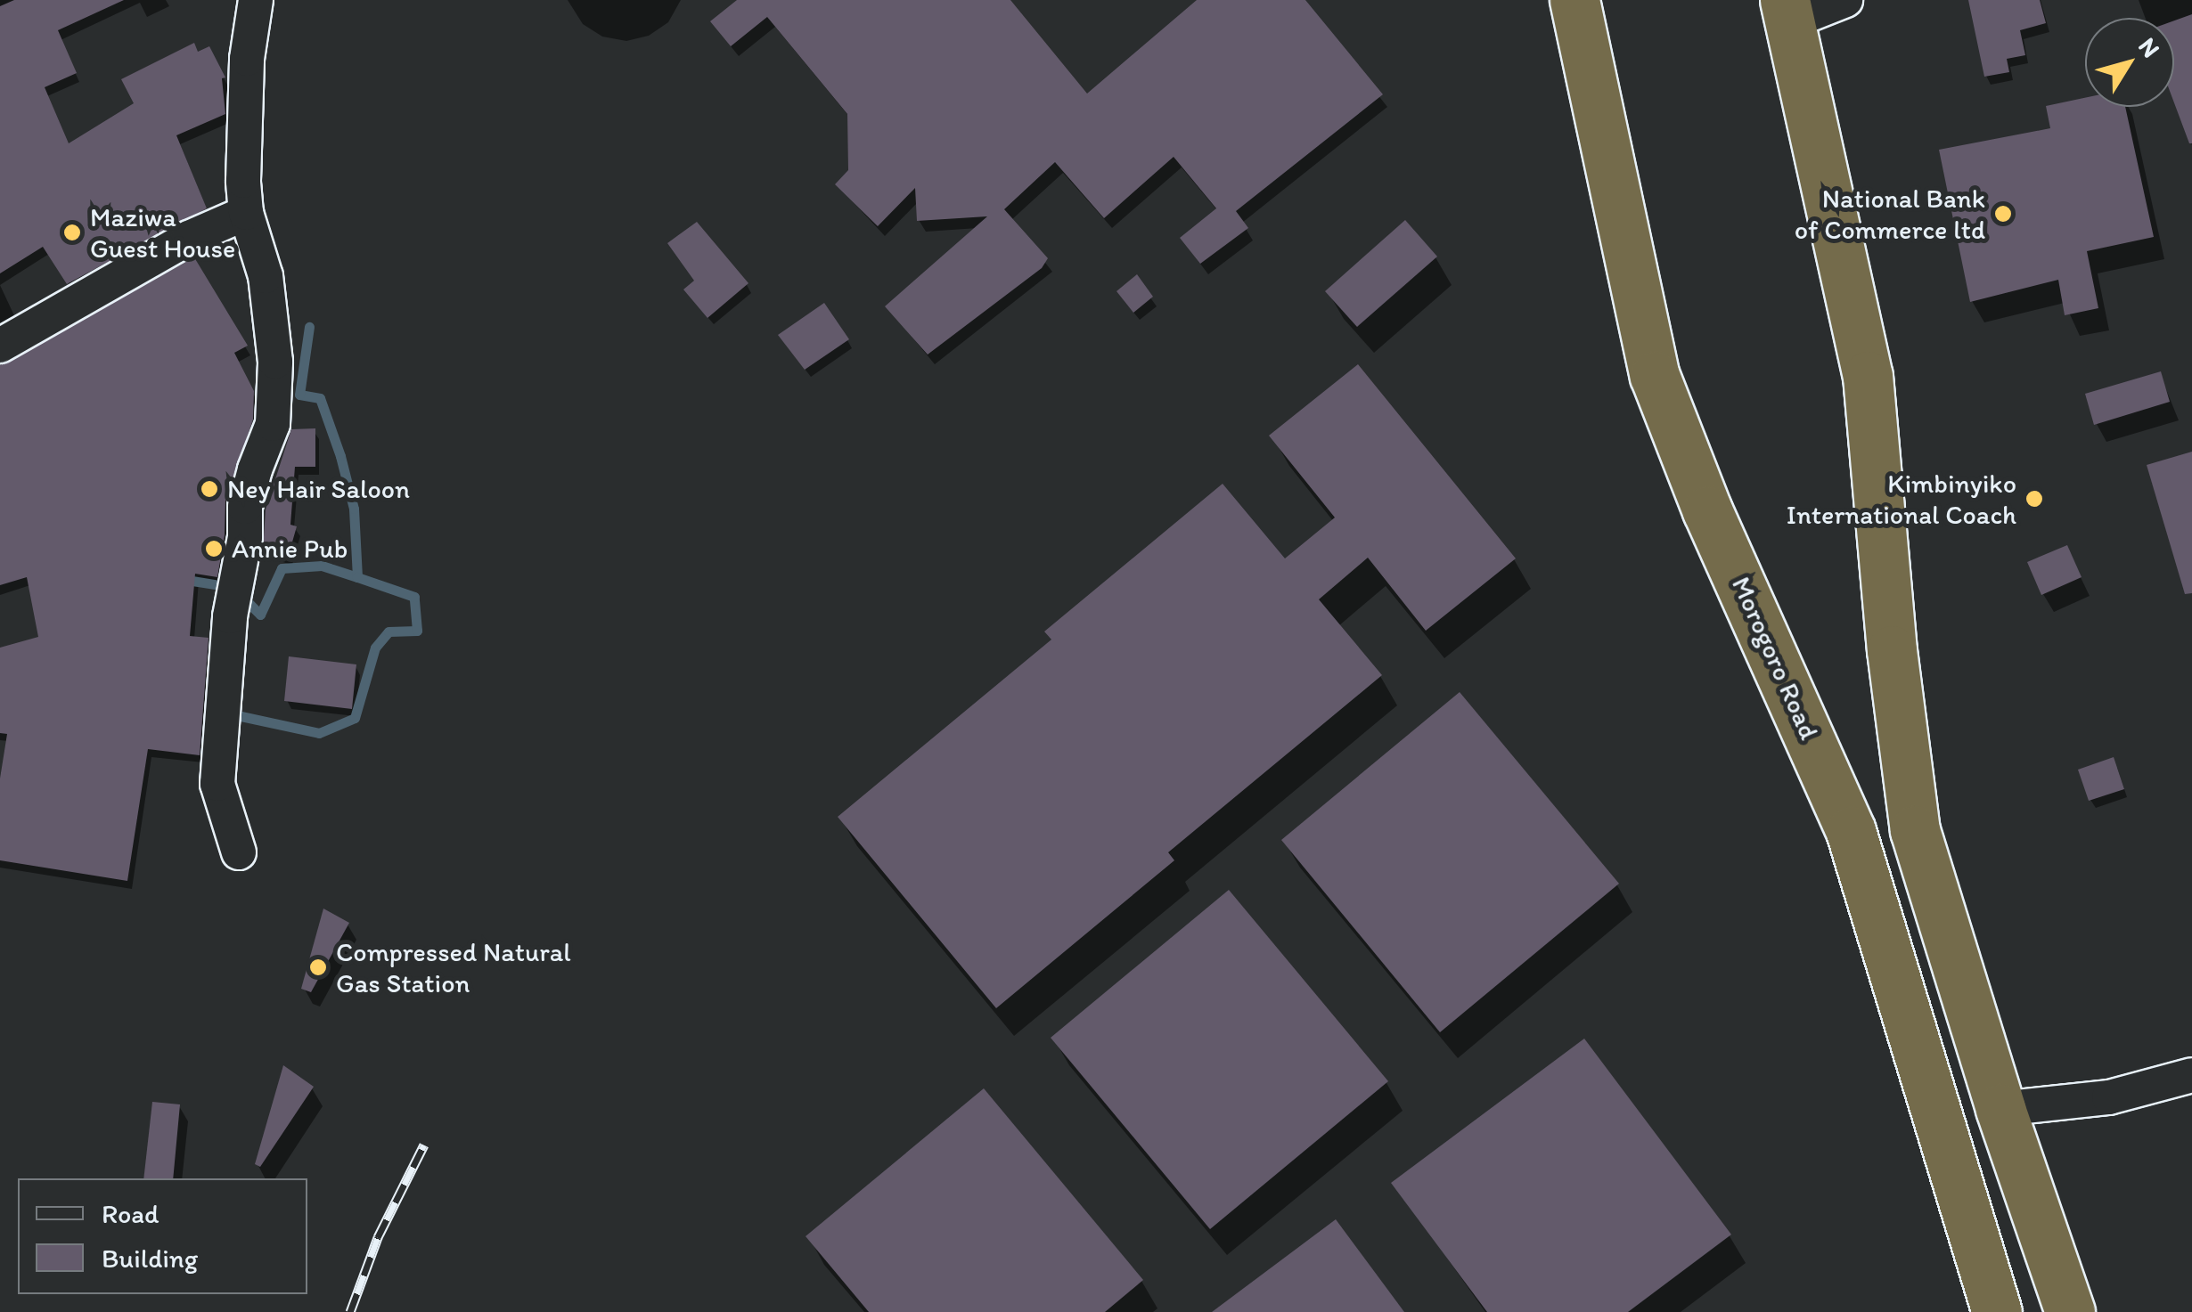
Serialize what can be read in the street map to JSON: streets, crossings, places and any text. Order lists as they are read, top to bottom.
{
  "streets": {
    "highway": ["Morogoro Road"]
  },
  "places": [
    "National Bank of Commerce ltd",
    "Maziwa Guest House",
    "Ney Hair Saloon",
    "Kimbinyiko International Coach",
    "Annie Pub",
    "Compressed Natural Gas Station"
  ],
  "legend": ["Road", "Building"],
  "north": "top right"
}
